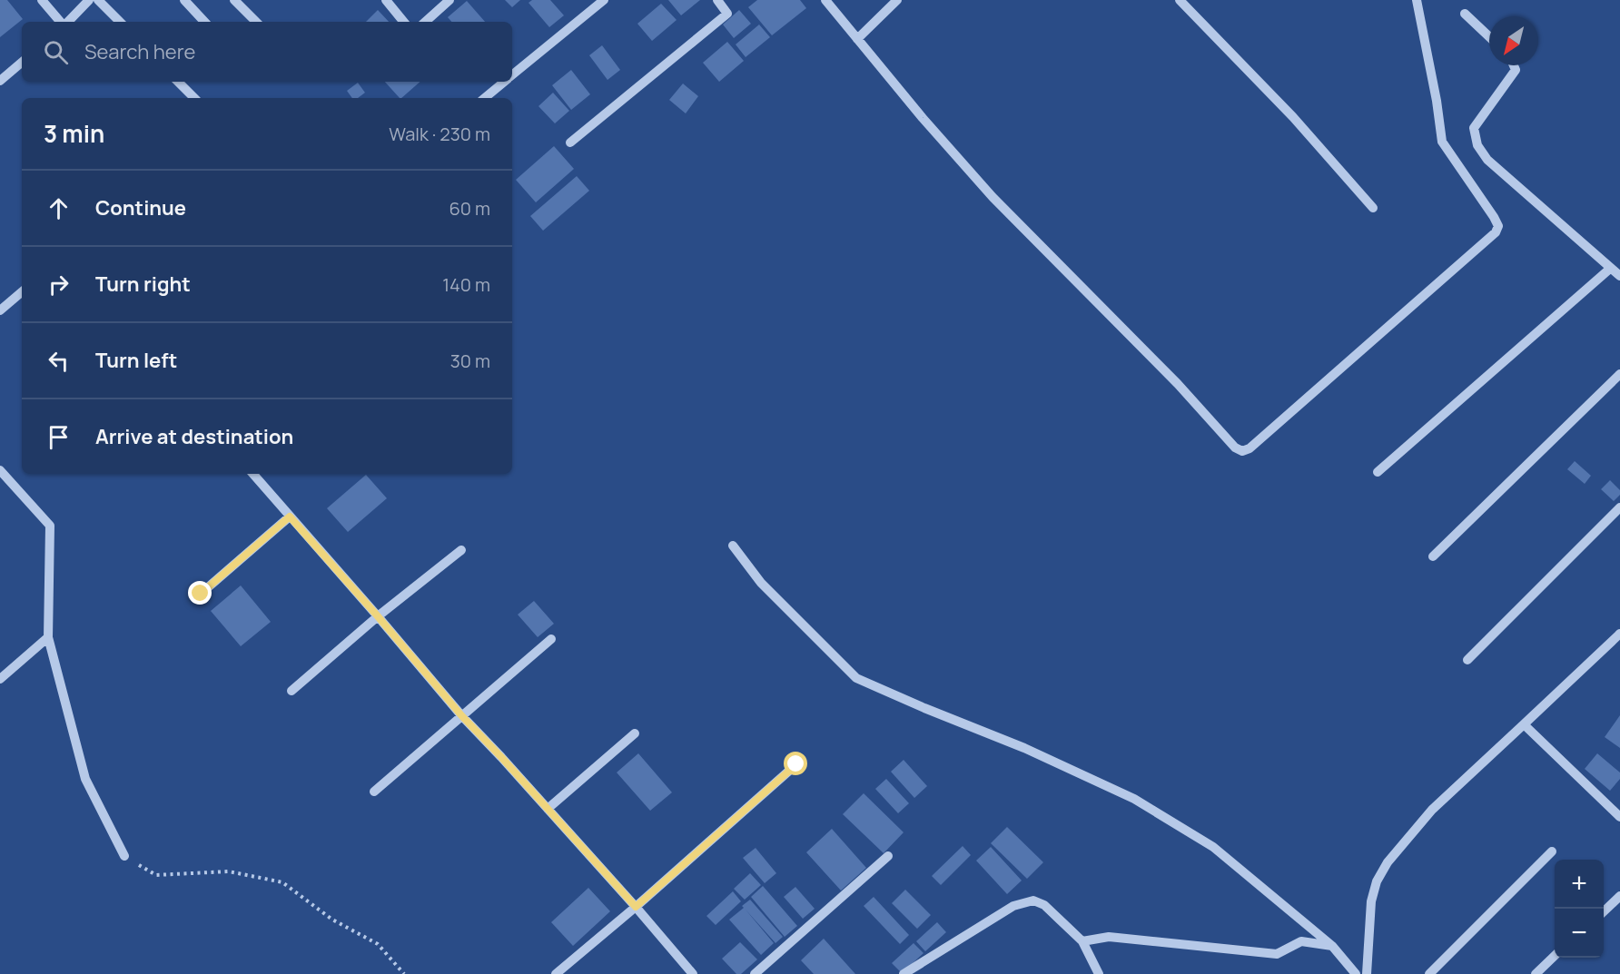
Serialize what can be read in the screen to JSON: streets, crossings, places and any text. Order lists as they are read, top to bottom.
{
  "north": "bottom left",
  "page": {
    "search": "Search here",
    "heading": ["3 min", "Walk · 230 m"],
    "list": [
      ["Continue", "60 m"],
      ["Turn right", "140 m"],
      ["Turn left", "30 m"],
      "Arrive at destination"
    ],
    "map_buttons": ["+", "−"]
  }
}
